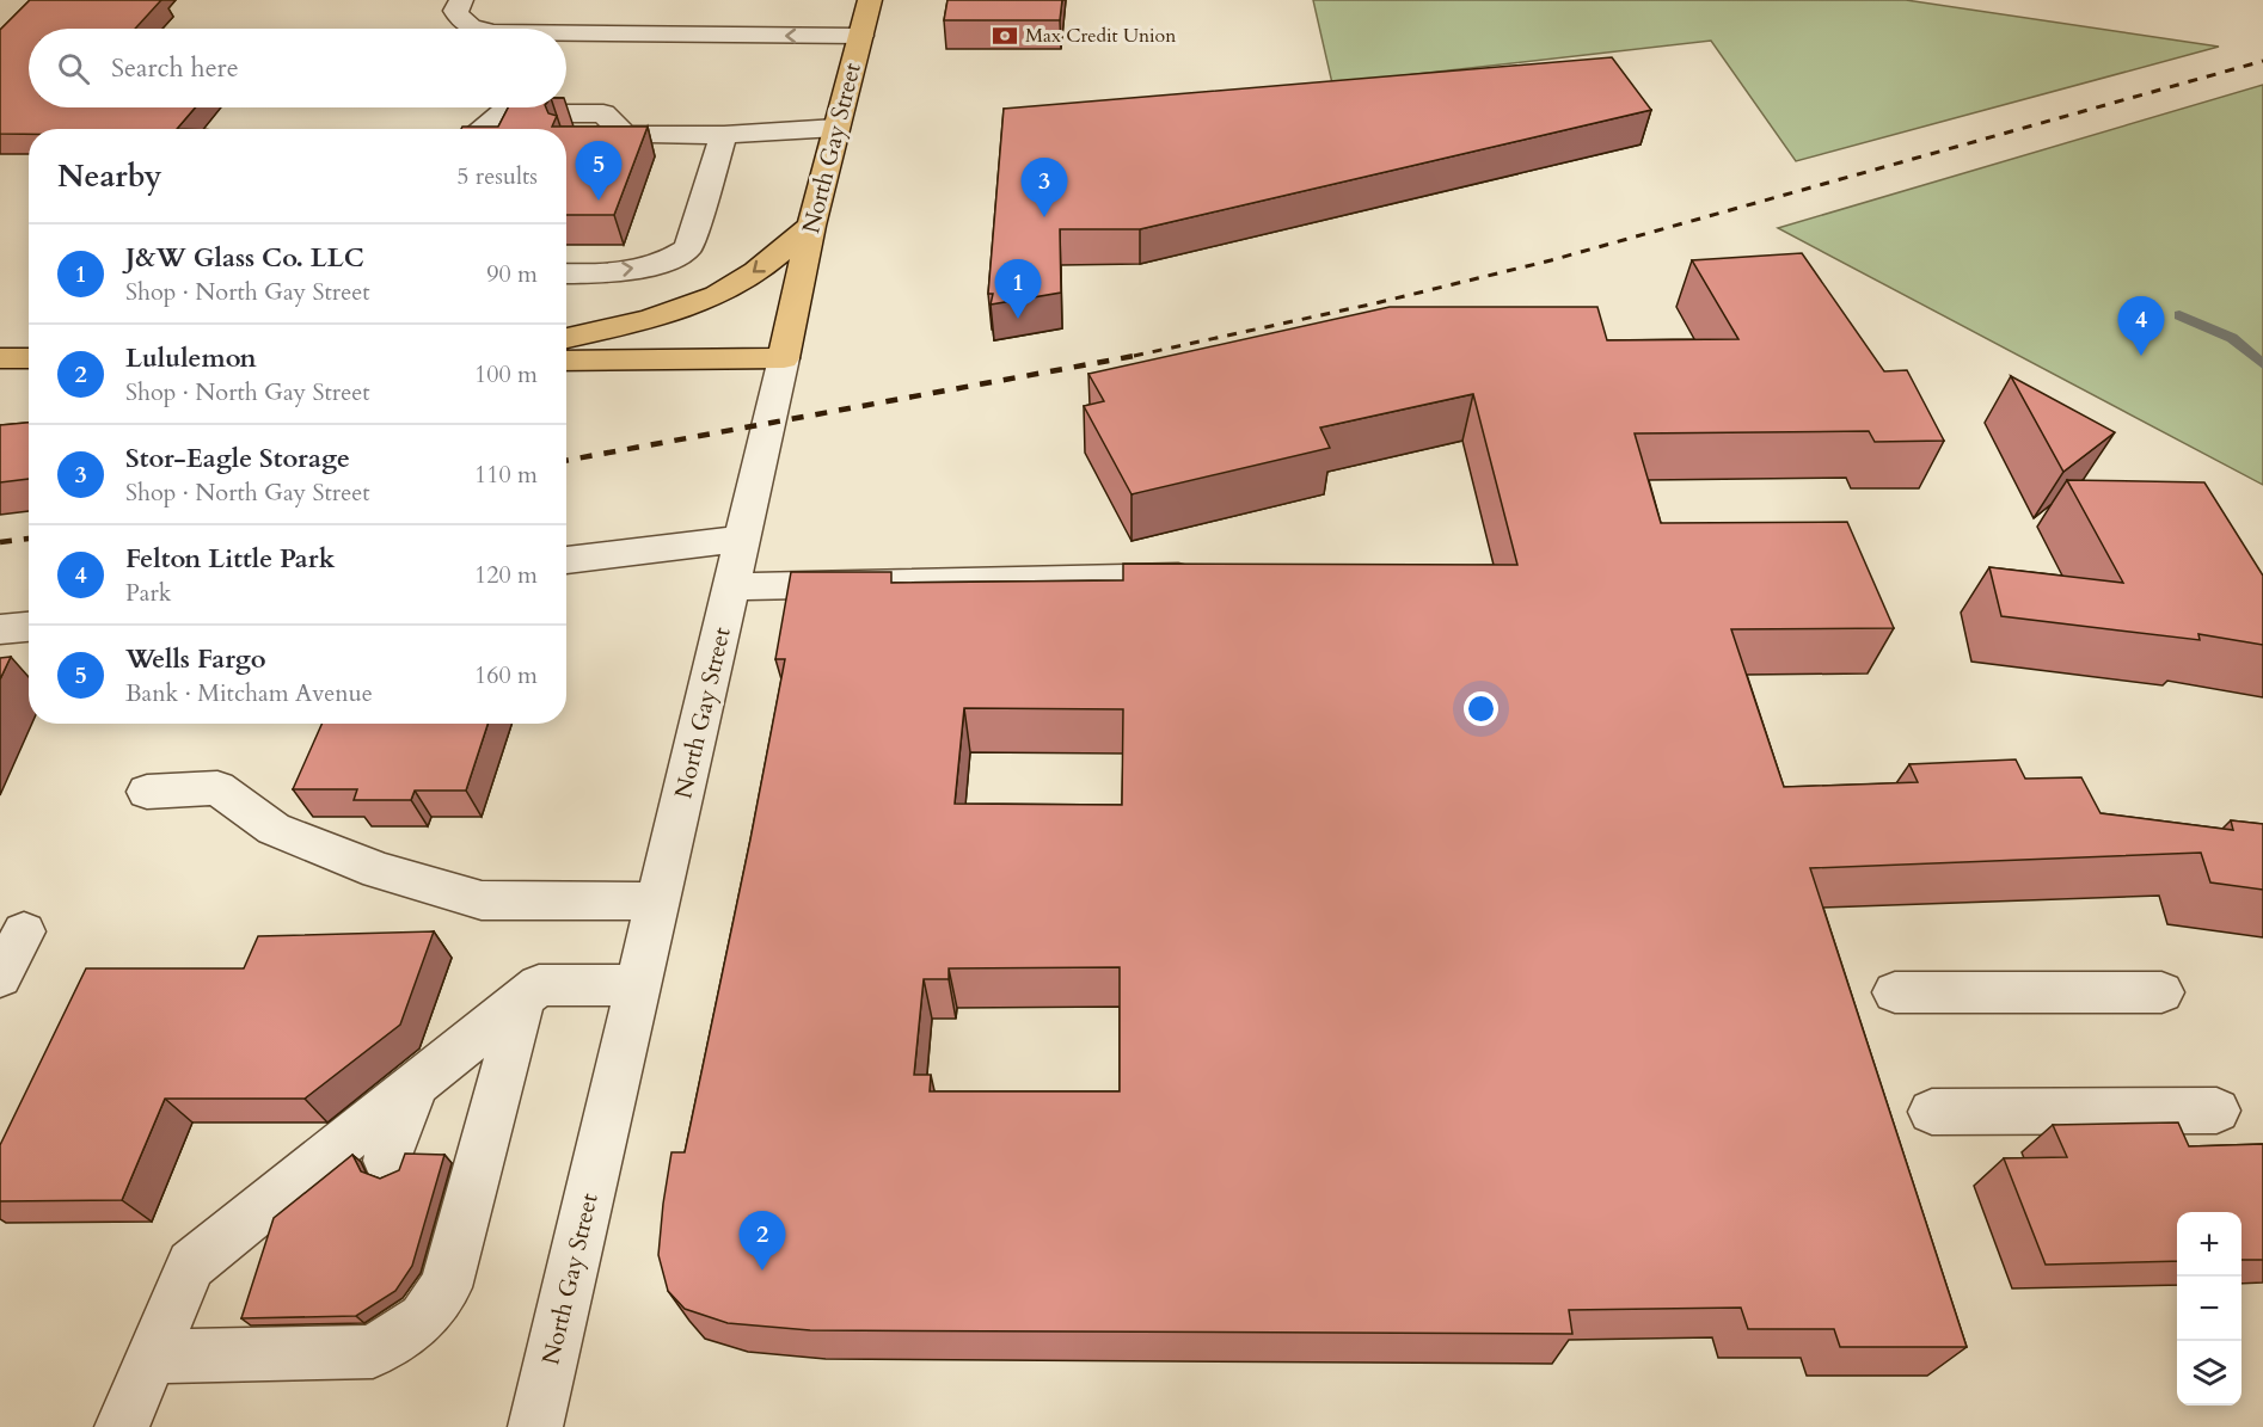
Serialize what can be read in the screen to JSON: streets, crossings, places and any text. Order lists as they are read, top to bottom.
{
  "streets": {
    "main road": ["North Gay Street"]
  },
  "places": {
    "bank": ["Max Credit Union"]
  },
  "page": {
    "search": "Search here",
    "heading": ["Nearby", "5 results"],
    "pins": [
      "5",
      "3",
      "1",
      "4",
      "2"
    ],
    "list": [
      {
        "mark": "1",
        "name": "J&W Glass Co. LLC",
        "note": "Shop · North Gay Street",
        "value": "90 m"
      },
      {
        "mark": "2",
        "name": "Lululemon",
        "note": "Shop · North Gay Street",
        "value": "100 m"
      },
      {
        "mark": "3",
        "name": "Stor-Eagle Storage",
        "note": "Shop · North Gay Street",
        "value": "110 m"
      },
      {
        "mark": "4",
        "name": "Felton Little Park",
        "note": "Park",
        "value": "120 m"
      },
      {
        "mark": "5",
        "name": "Wells Fargo",
        "note": "Bank · Mitcham Avenue",
        "value": "160 m"
      }
    ],
    "map_buttons": ["+", "−"]
  }
}
